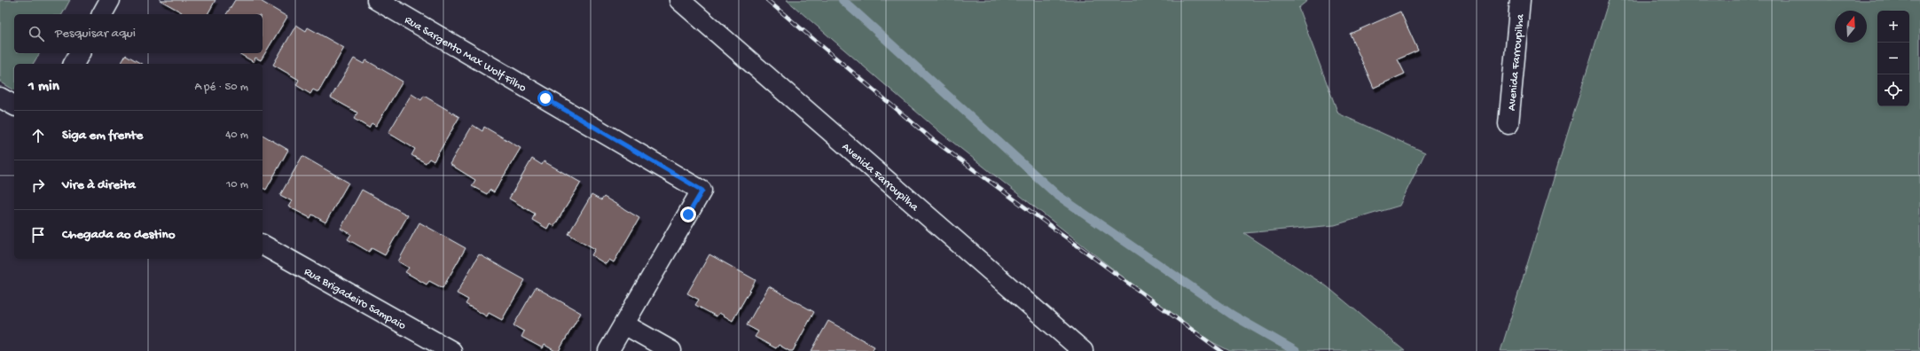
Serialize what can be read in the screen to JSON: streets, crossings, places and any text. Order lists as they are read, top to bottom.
{
  "streets": {
    "street": ["Rua Sargento Max Wolf Filho", "Avenida Farroupilha", "Rua Brigadeiro Sampaio"]
  },
  "north": "top",
  "page": {
    "map_buttons": ["+", "−"],
    "search": "Pesquisar aqui",
    "heading": ["1 min", "A pé · 50 m"],
    "list": [
      ["Siga em frente", "40 m"],
      ["Vire à direita", "10 m"],
      "Chegada ao destino"
    ]
  }
}
